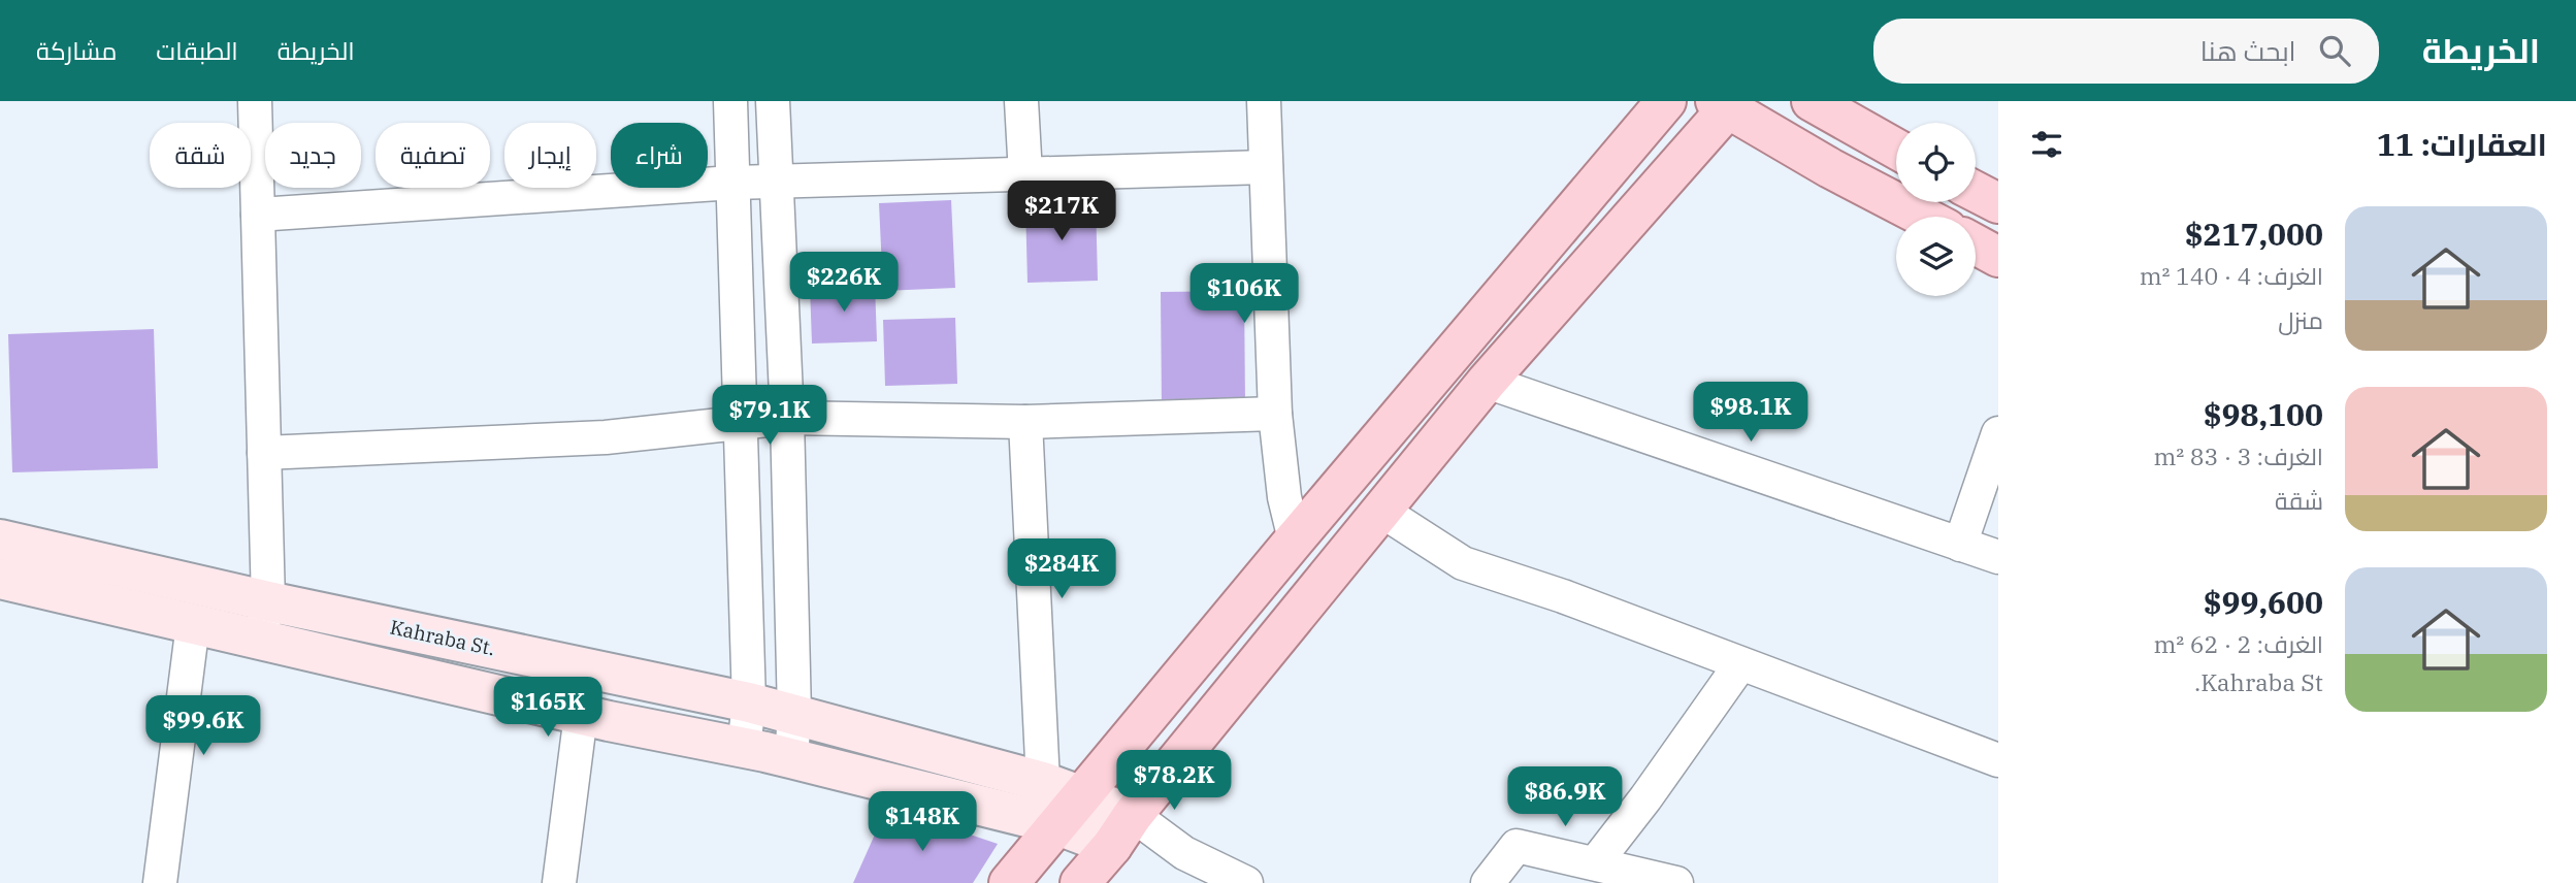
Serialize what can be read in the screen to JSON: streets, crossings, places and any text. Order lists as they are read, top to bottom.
{
  "streets": {
    "main road": ["Kahraba St."]
  },
  "page": {
    "header": "الخريطة",
    "search": "ابحث هنا",
    "nav": ["الخريطة", "الطبقات", "مشاركة"],
    "heading": "العقارات: 11",
    "chip": [
      "شراء",
      "إيجار",
      "تصفية",
      "جديد",
      "شقة"
    ],
    "price": [
      "$217K",
      "$226K",
      "$106K",
      "$98.1K",
      "$79.1K",
      "$284K",
      "$165K",
      "$99.6K",
      "$78.2K",
      "$86.9K",
      "$148K"
    ],
    "list": [
      {
        "name": "$217,000",
        "note": "الغرف: 4 · 140 m² · منزل"
      },
      {
        "name": "$98,100",
        "note": "الغرف: 3 · 83 m² · شقة"
      },
      {
        "name": "$99,600",
        "note": "الغرف: 2 · 62 m² · Kahraba St."
      }
    ]
  }
}
